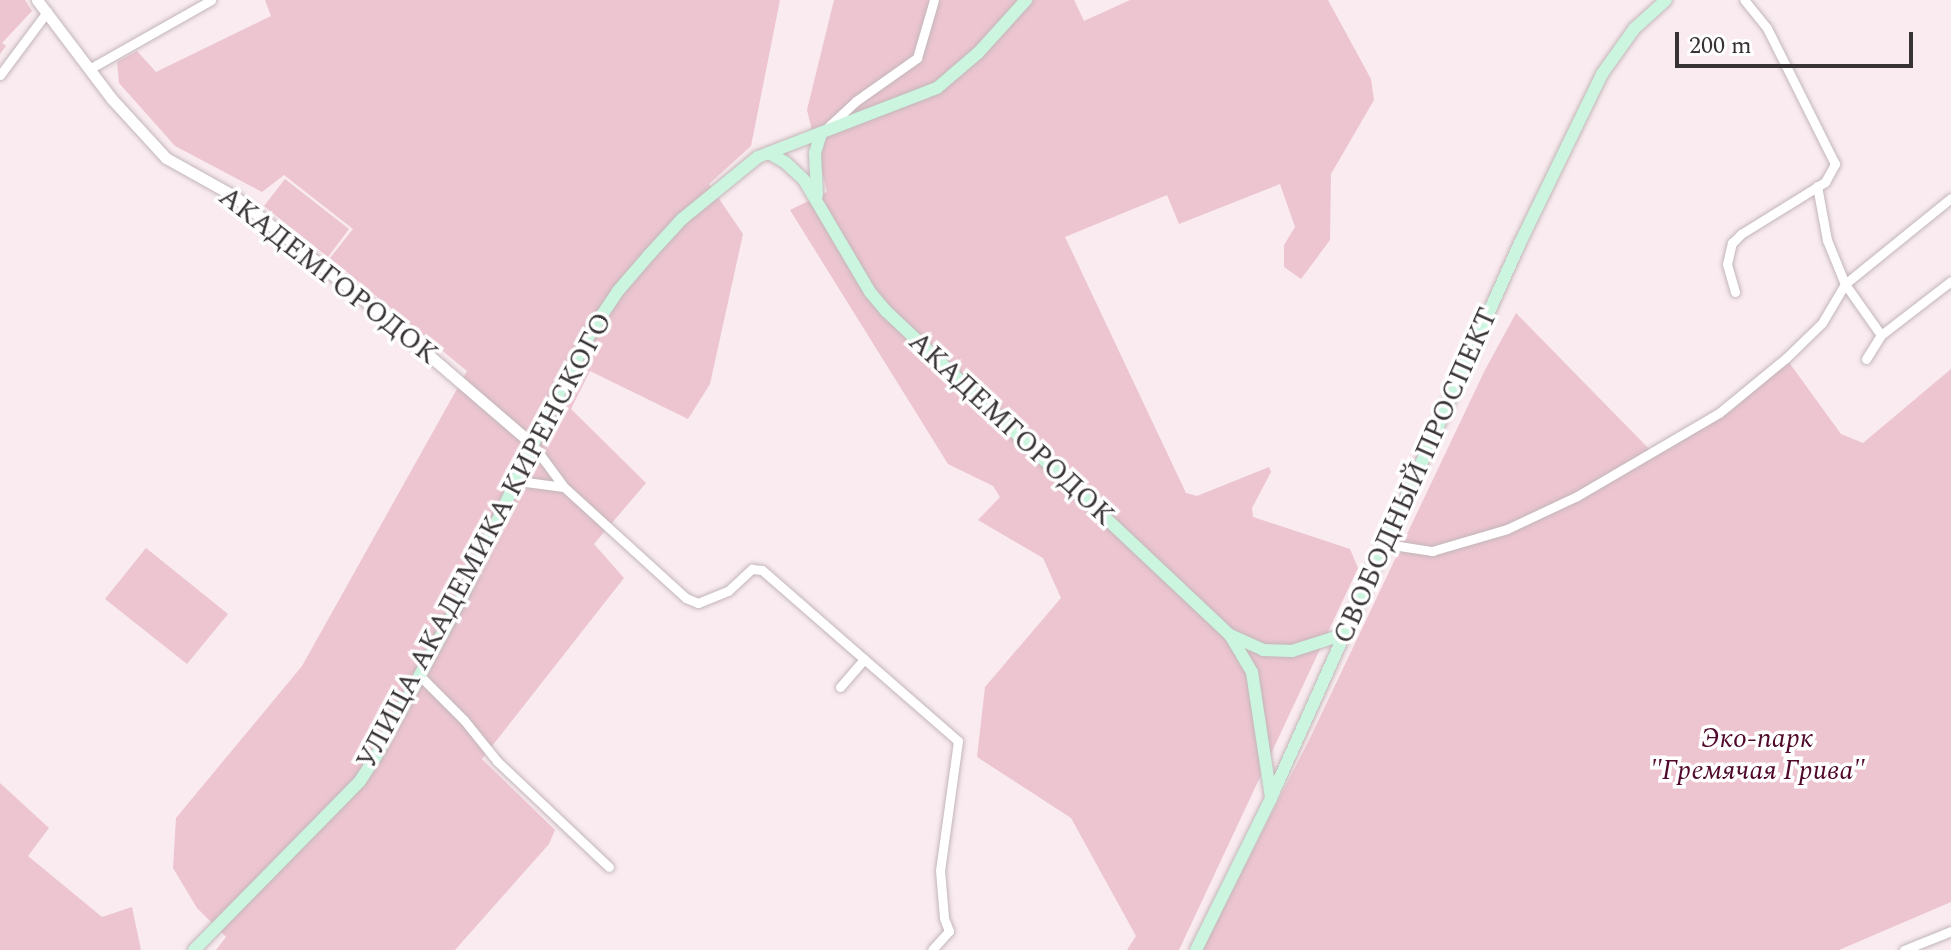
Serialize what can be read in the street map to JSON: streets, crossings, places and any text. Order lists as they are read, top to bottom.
{
  "streets": {
    "main road": ["АКАДЕМГОРОДОК", "СВОБОДНЫЙ ПРОСПЕКТ", "УЛИЦА АКАДЕМИКА КИРЕНСКОГО"]
  },
  "crossings": [
    ["АКАДЕМГОРОДОК", "УЛИЦА АКАДЕМИКА КИРЕНСКОГО"]
  ],
  "parks": ["Эко-парк \"Гремячая Грива\""],
  "scale_bar": "200 m"
}
